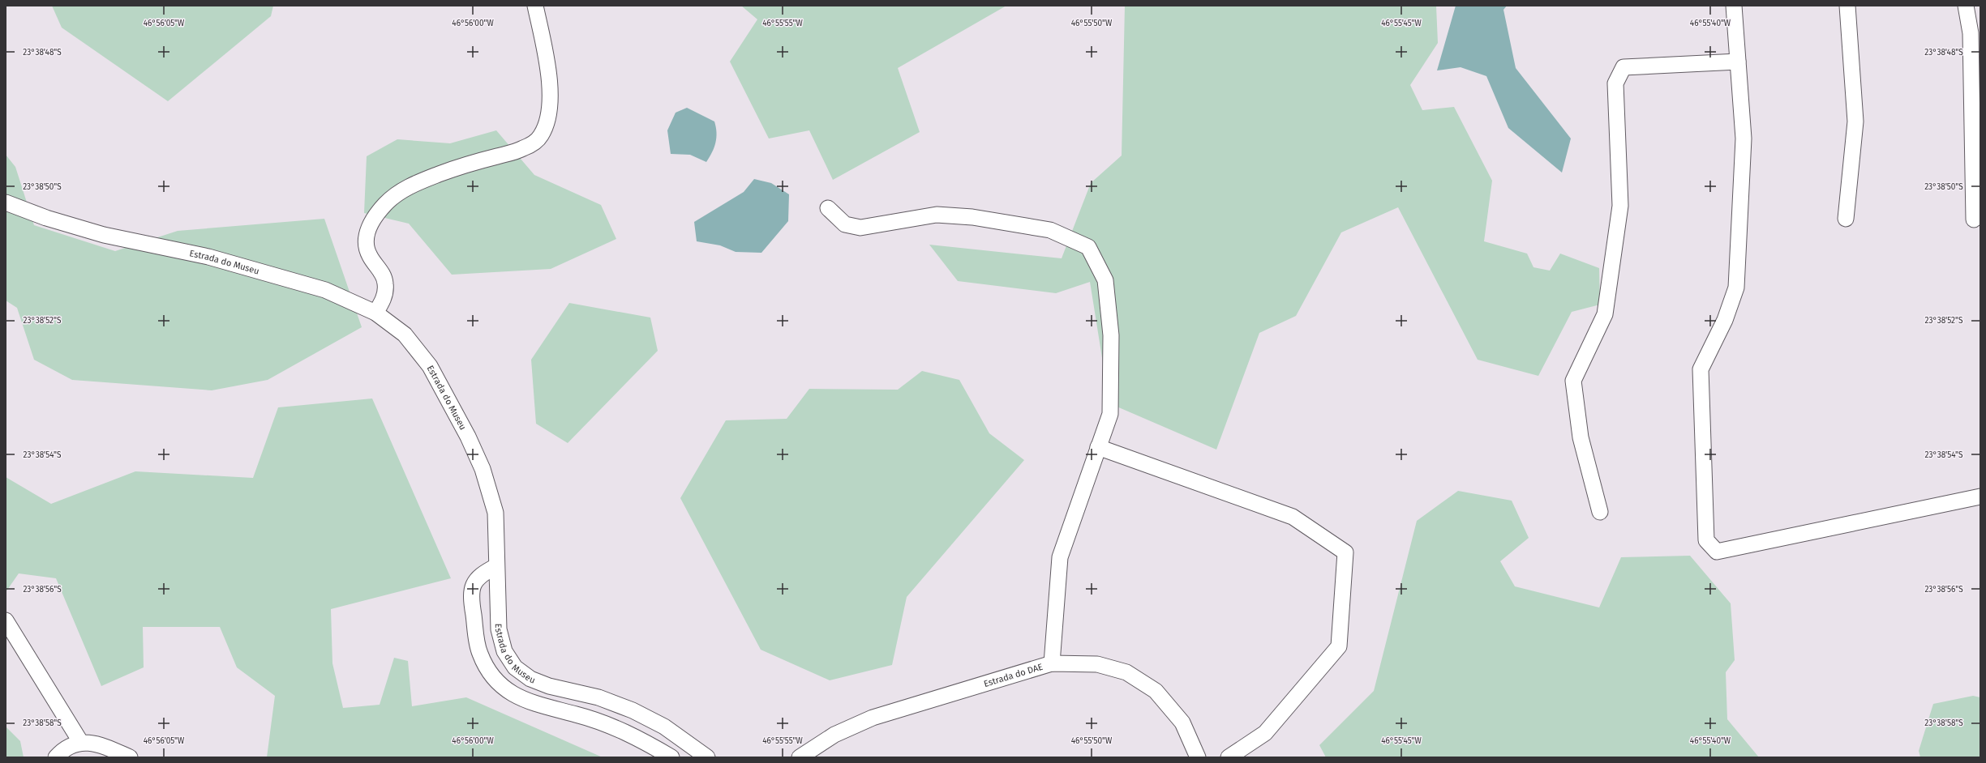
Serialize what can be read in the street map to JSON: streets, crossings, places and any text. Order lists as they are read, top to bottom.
{
  "streets": {
    "street": ["Estrada do Museu", "Estrada do DAE"]
  },
  "coordinates": [
    "46°56'05\"W",
    "46°56'00\"W",
    "46°55'55\"W",
    "46°55'50\"W",
    "46°55'45\"W",
    "46°55'40\"W",
    "23°38'48\"S",
    "23°38'50\"S",
    "23°38'52\"S",
    "23°38'54\"S",
    "23°38'56\"S",
    "23°38'58\"S"
  ]
}
